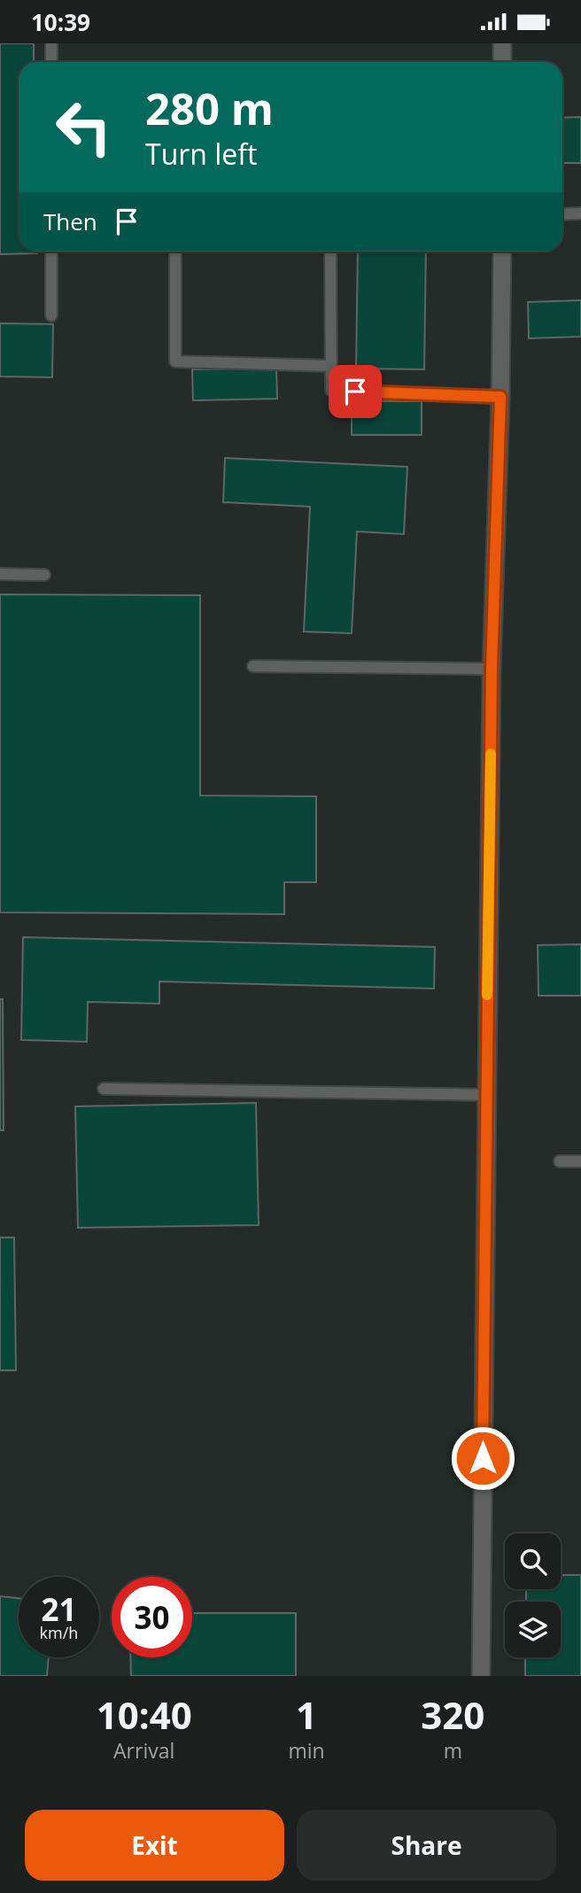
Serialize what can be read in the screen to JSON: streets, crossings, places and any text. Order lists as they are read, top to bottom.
{
  "page": {
    "status": "10:39",
    "turn": ["280 m", "Turn left"],
    "then": "Then",
    "speed": "21 km/h",
    "limit": "30",
    "eta": [
      "10:40",
      "Arrival",
      "1",
      "min",
      "320",
      "m"
    ],
    "buttons": ["Exit", "Share"]
  }
}
